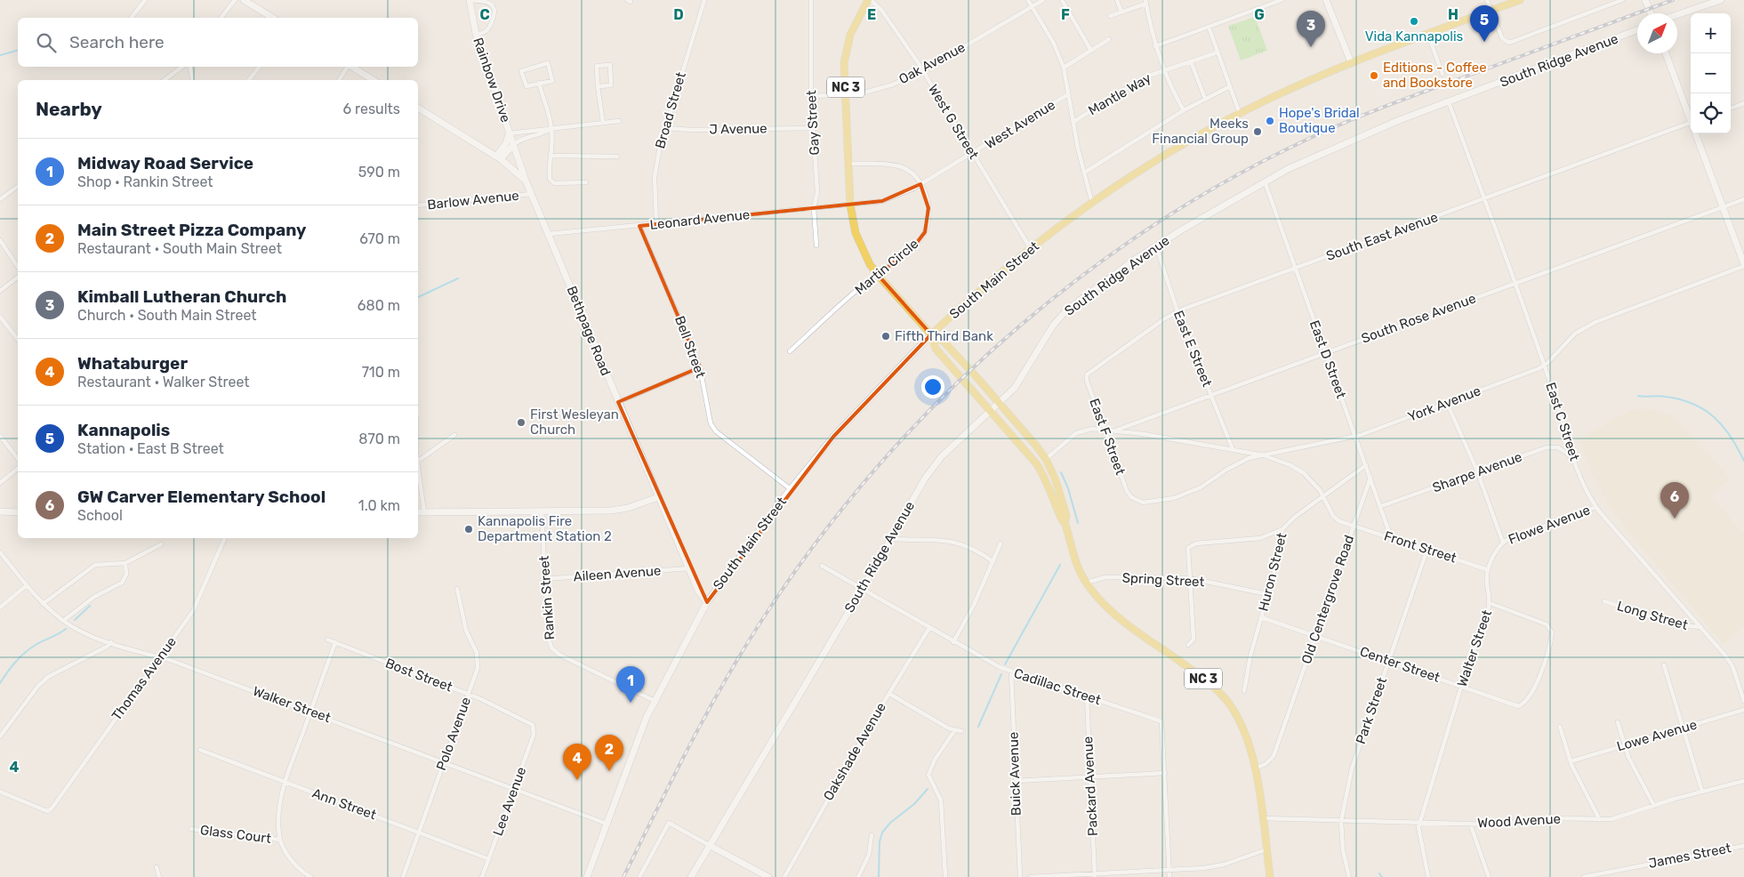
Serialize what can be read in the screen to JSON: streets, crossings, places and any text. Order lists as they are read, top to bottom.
{
  "streets": {
    "main road": ["NC 3", "South Main Street"],
    "street": [
      "South Ridge Avenue",
      "Oak Avenue",
      "Rainbow Drive",
      "Mantle Way",
      "Broad Street",
      "West G Street",
      "Gay Street",
      "West Avenue",
      "J Avenue",
      "Barlow Avenue",
      "Leonard Avenue",
      "South East Avenue",
      "Martin Circle",
      "South Rose Avenue",
      "Bethpage Road",
      "Bell Street",
      "East E Street",
      "East D Street",
      "York Avenue",
      "East C Street",
      "East F Street",
      "Sharpe Avenue",
      "Flowe Avenue",
      "Front Street",
      "Huron Street",
      "Aileen Avenue",
      "Spring Street",
      "Rankin Street",
      "Old Centergrove Road",
      "Long Street",
      "Walter Street",
      "Center Street",
      "Bost Street",
      "Thomas Avenue",
      "Cadillac Street",
      "Walker Street",
      "Park Street",
      "Polo Avenue",
      "Lowe Avenue",
      "Oakshade Avenue",
      "Buick Avenue",
      "Packard Avenue",
      "Lee Avenue",
      "Ann Street",
      "Wood Avenue",
      "Glass Court",
      "James Street"
    ]
  },
  "crossings": [
    ["South Ridge Avenue", "NC 3"],
    ["South Ridge Avenue", "East E Street"],
    ["South Ridge Avenue", "East D Street"],
    ["South Ridge Avenue", "East C Street"],
    ["South Ridge Avenue", "Cadillac Street"],
    ["Oak Avenue", "NC 3"],
    ["Oak Avenue", "West G Street"],
    ["Oak Avenue", "Gay Street"],
    ["Rainbow Drive", "Bethpage Road"],
    ["NC 3", "West G Street"],
    ["NC 3", "West Avenue"],
    ["NC 3", "Leonard Avenue"],
    ["NC 3", "Martin Circle"],
    ["NC 3", "South Main Street"],
    ["NC 3", "Spring Street"],
    ["NC 3", "Old Centergrove Road"],
    ["NC 3", "Wood Avenue"],
    ["Broad Street", "J Avenue"],
    ["Broad Street", "Leonard Avenue"],
    ["West G Street", "West Avenue"],
    ["West G Street", "South Main Street"],
    ["Gay Street", "J Avenue"],
    ["Gay Street", "Leonard Avenue"],
    ["West Avenue", "Leonard Avenue"],
    ["West Avenue", "Martin Circle"],
    ["Barlow Avenue", "Bethpage Road"],
    ["Leonard Avenue", "Bethpage Road"],
    ["Leonard Avenue", "Bell Street"],
    ["South East Avenue", "East E Street"],
    ["South East Avenue", "East D Street"],
    ["South East Avenue", "East C Street"],
    ["South East Avenue", "East F Street"],
    ["South Main Street", "Bethpage Road"],
    ["South Main Street", "Bell Street"],
    ["South Main Street", "Rankin Street"],
    ["South Main Street", "Walker Street"],
    ["South Rose Avenue", "East E Street"],
    ["South Rose Avenue", "East D Street"],
    ["South Rose Avenue", "East C Street"],
    ["South Rose Avenue", "Old Centergrove Road"],
    ["Bethpage Road", "Aileen Avenue"],
    ["East E Street", "Old Centergrove Road"],
    ["East D Street", "York Avenue"],
    ["East D Street", "Sharpe Avenue"],
    ["East D Street", "Front Street"],
    ["East D Street", "Huron Street"],
    ["York Avenue", "East C Street"],
    ["York Avenue", "East F Street"],
    ["York Avenue", "Old Centergrove Road"],
    ["East C Street", "Sharpe Avenue"],
    ["East C Street", "Flowe Avenue"],
    ["East C Street", "Long Street"],
    ["East F Street", "Old Centergrove Road"],
    ["Front Street", "Old Centergrove Road"],
    ["Front Street", "Walter Street"],
    ["Front Street", "Park Street"],
    ["Huron Street", "Spring Street"],
    ["Huron Street", "Old Centergrove Road"],
    ["Huron Street", "Center Street"],
    ["Aileen Avenue", "Rankin Street"],
    ["Old Centergrove Road", "Center Street"],
    ["Walter Street", "Center Street"],
    ["Walter Street", "Wood Avenue"],
    ["Center Street", "Park Street"],
    ["Bost Street", "Polo Avenue"],
    ["Bost Street", "Lee Avenue"],
    ["Thomas Avenue", "Walker Street"],
    ["Cadillac Street", "Oakshade Avenue"],
    ["Cadillac Street", "Buick Avenue"],
    ["Cadillac Street", "Packard Avenue"],
    ["Walker Street", "Polo Avenue"],
    ["Walker Street", "Lee Avenue"],
    ["Park Street", "Wood Avenue"],
    ["Polo Avenue", "Ann Street"],
    ["Lee Avenue", "Ann Street"]
  ],
  "places": [
    "Vida Kannapolis",
    "Editions - Coffee and Bookstore",
    "Hope's Bridal Boutique",
    "Meeks Financial Group",
    "Fifth Third Bank",
    "First Wesleyan Church",
    "Kannapolis Fire Department Station 2"
  ],
  "north": "top right",
  "page": {
    "pins": [
      "5",
      "3",
      "6",
      "1",
      "2",
      "4"
    ],
    "map_buttons": ["+", "−"],
    "search": "Search here",
    "heading": ["Nearby", "6 results"],
    "list": [
      {
        "mark": "1",
        "name": "Midway Road Service",
        "note": "Shop · Rankin Street",
        "value": "590 m"
      },
      {
        "mark": "2",
        "name": "Main Street Pizza Company",
        "note": "Restaurant · South Main Street",
        "value": "670 m"
      },
      {
        "mark": "3",
        "name": "Kimball Lutheran Church",
        "note": "Church · South Main Street",
        "value": "680 m"
      },
      {
        "mark": "4",
        "name": "Whataburger",
        "note": "Restaurant · Walker Street",
        "value": "710 m"
      },
      {
        "mark": "5",
        "name": "Kannapolis",
        "note": "Station · East B Street",
        "value": "870 m"
      },
      {
        "mark": "6",
        "name": "GW Carver Elementary School",
        "note": "School",
        "value": "1.0 km"
      }
    ]
  },
  "grid": {
    "columns": [
      "C",
      "D",
      "E",
      "F",
      "G",
      "H"
    ],
    "rows": ["4"]
  }
}
